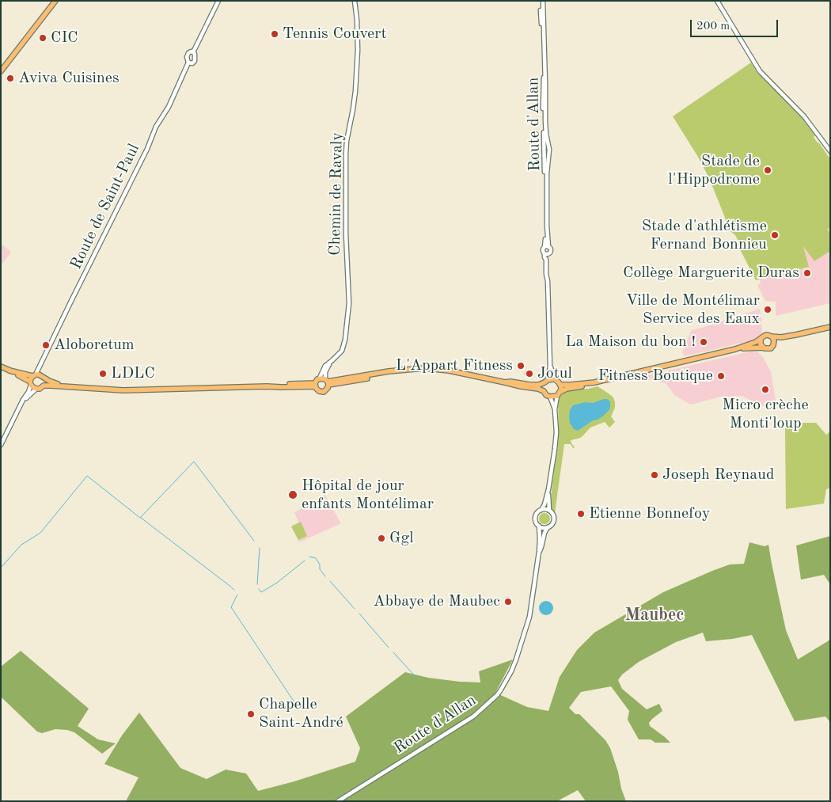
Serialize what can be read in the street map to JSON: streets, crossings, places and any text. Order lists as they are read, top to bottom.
{
  "streets": {
    "street": ["Route d'Allan", "Chemin de Ravaly", "Route de Saint-Paul"]
  },
  "districts": ["Maubec"],
  "places": [
    "Tennis Couvert",
    "CIC",
    "Aviva Cuisines",
    "Stade de l'Hippodrome",
    "Stade d'athlétisme Fernand Bonnieu",
    "Collège Marguerite Duras",
    "Ville de Montélimar Service des Eaux",
    "La Maison du bon !",
    "Aloboretum",
    "L'Appart Fitness",
    "LDLC",
    "Jotul",
    "Fitness Boutique",
    "Micro crèche Monti'loup",
    "Joseph Reynaud",
    "Hôpital de jour enfants Montélimar",
    "Etienne Bonnefoy",
    "Ggl",
    "Abbaye de Maubec",
    "Chapelle Saint-André"
  ],
  "scale_bar": "200 m"
}
